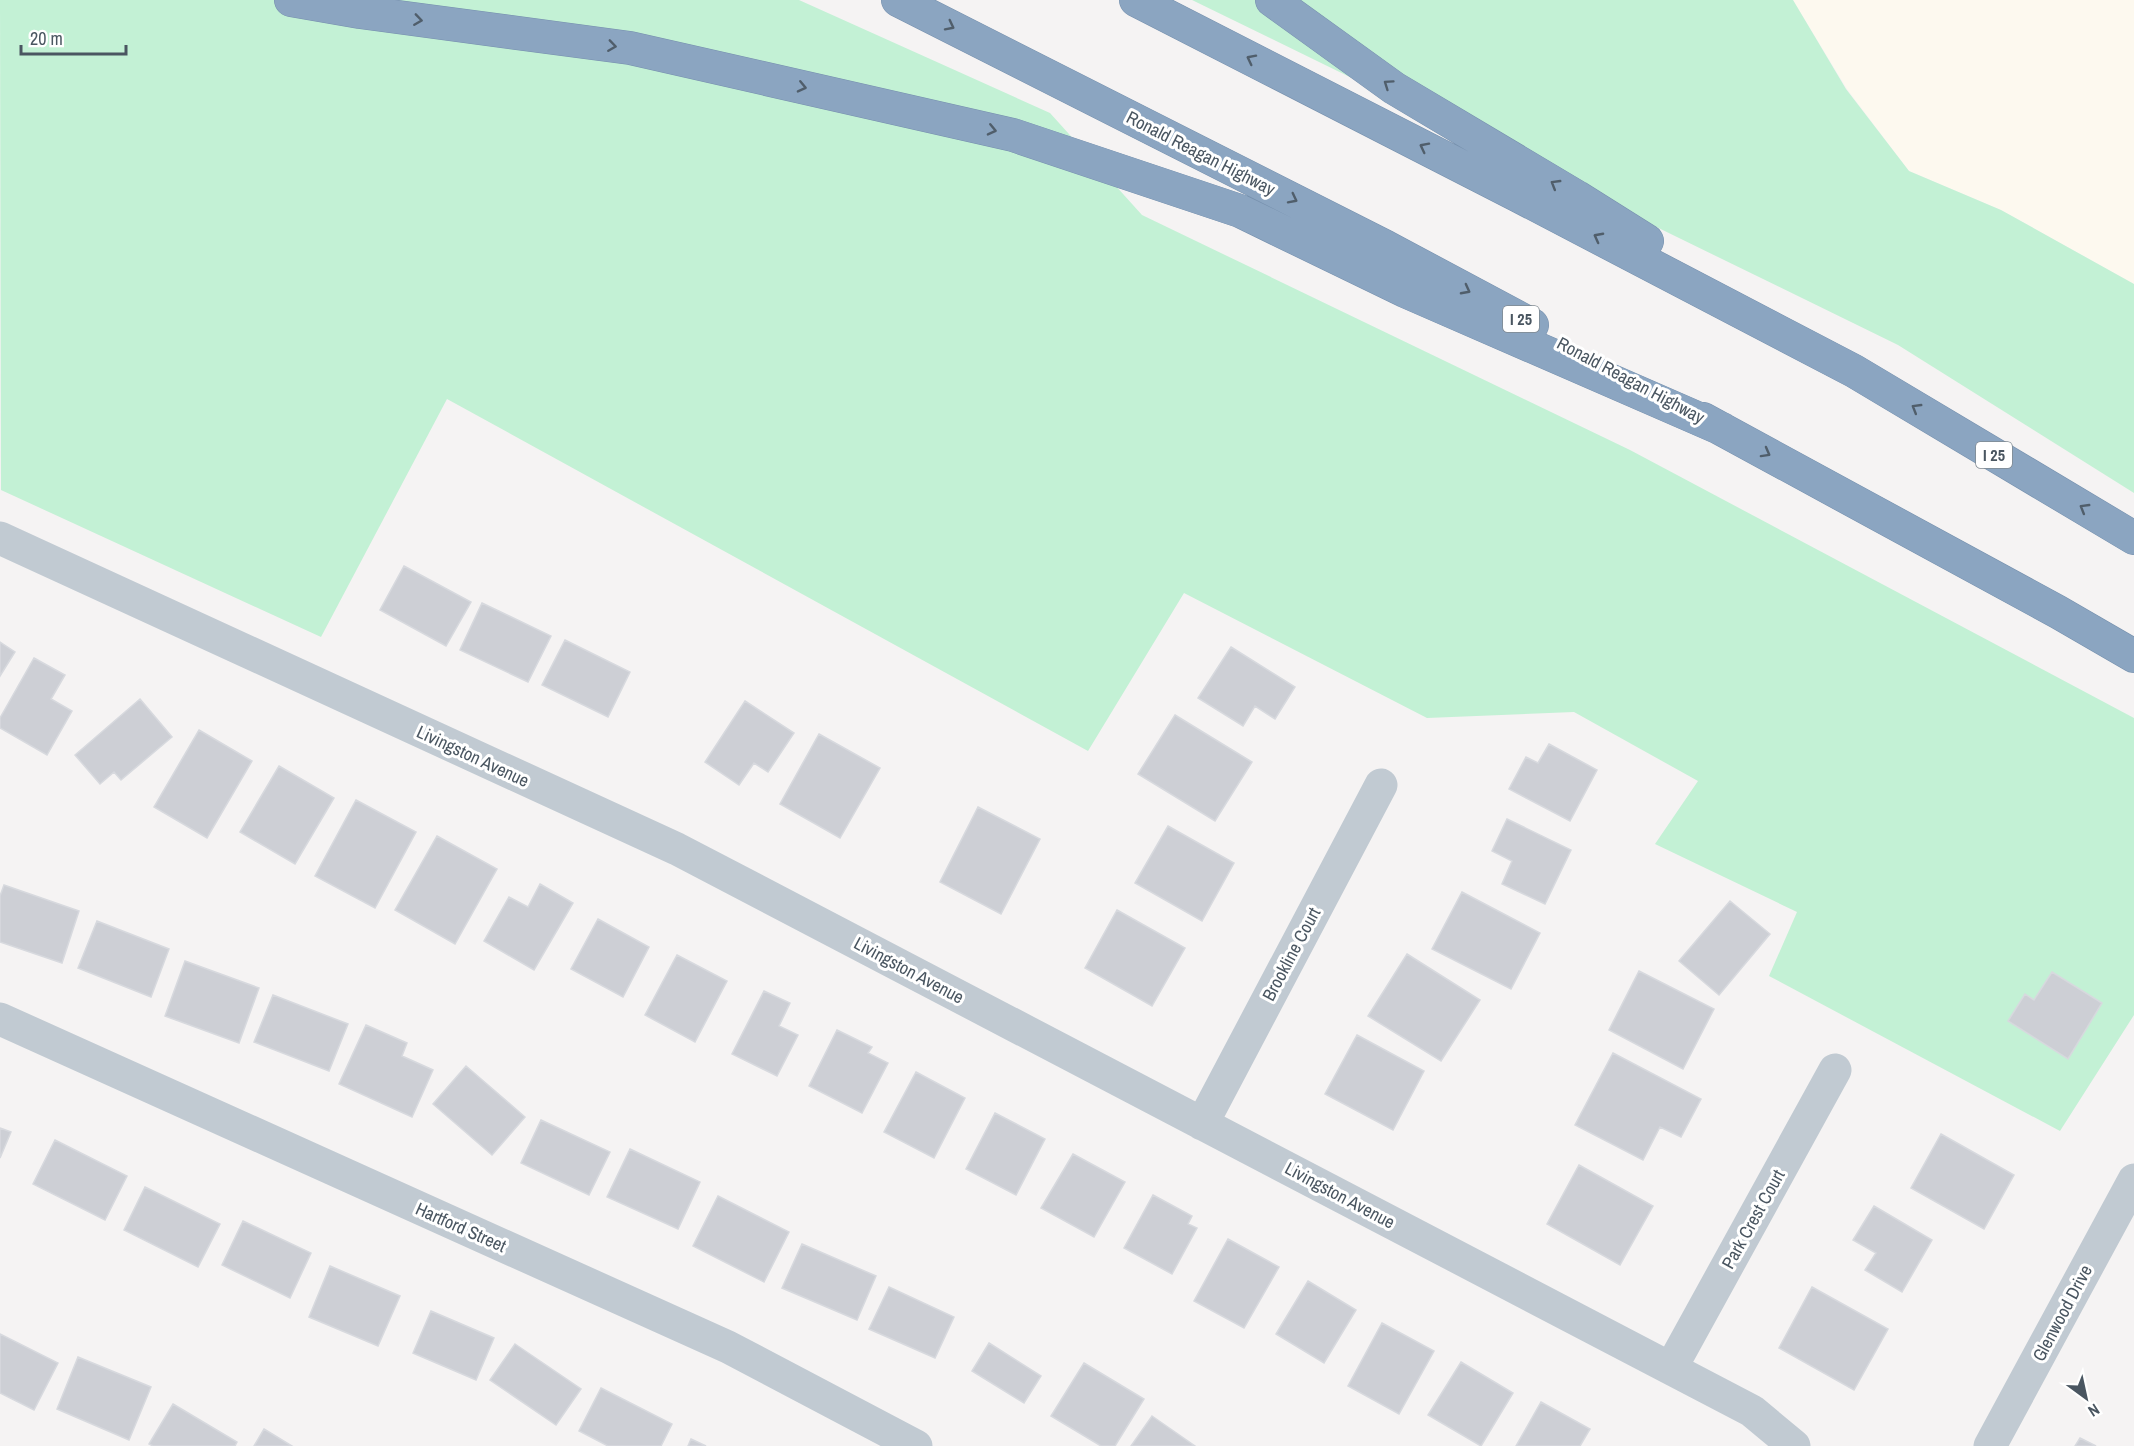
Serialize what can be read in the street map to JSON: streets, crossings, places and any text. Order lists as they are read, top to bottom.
{
  "streets": {
    "highway": ["Ronald Reagan Highway", "I 25"],
    "street": [
      "Livingston Avenue",
      "Brookline Court",
      "Park Crest Court",
      "Hartford Street",
      "Glenwood Drive"
    ]
  },
  "crossings": [
    ["Livingston Avenue", "Brookline Court"],
    ["Livingston Avenue", "Park Crest Court"]
  ],
  "scale_bar": "20 m",
  "north": "bottom right"
}
